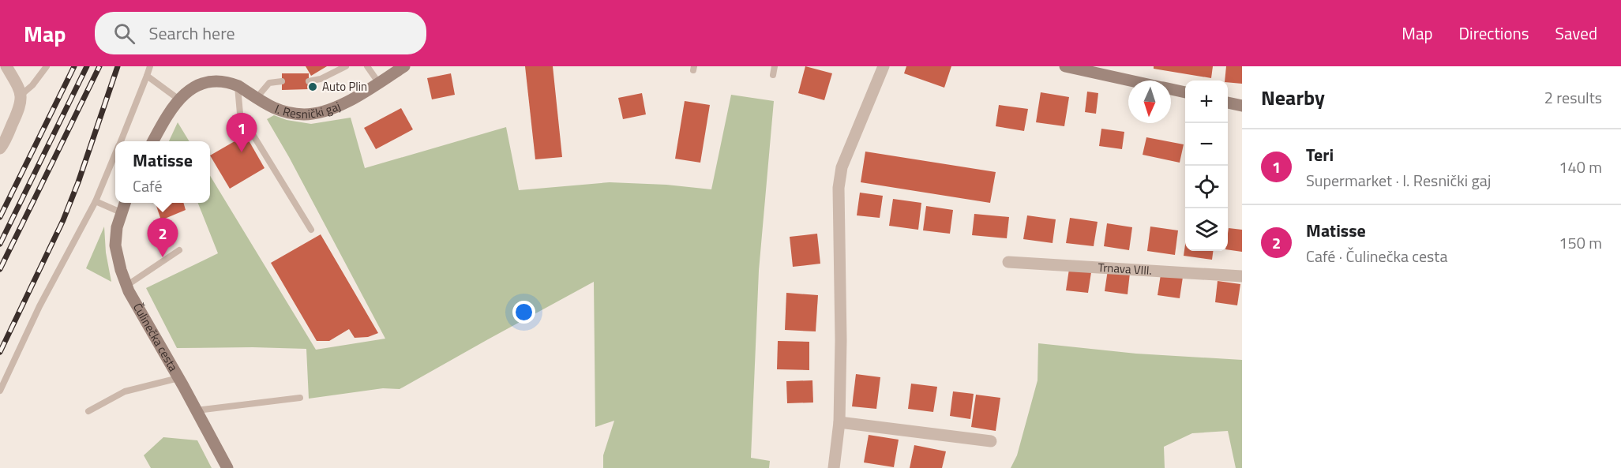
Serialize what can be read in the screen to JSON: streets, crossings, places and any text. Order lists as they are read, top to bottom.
{
  "streets": {
    "street": ["I. Resnički gaj", "Trnava VIII.", "Čulinečka cesta"]
  },
  "places": ["Auto Plin"],
  "north": "bottom",
  "page": {
    "header": "Map",
    "search": "Search here",
    "nav": ["Map", "Directions", "Saved"],
    "heading": ["Nearby", "2 results"],
    "map_buttons": ["+", "−"],
    "pins": ["1", "2"],
    "list": [
      {
        "mark": "1",
        "name": "Teri",
        "note": "Supermarket · I. Resnički gaj",
        "value": "140 m"
      },
      {
        "mark": "2",
        "name": "Matisse",
        "note": "Café · Čulinečka cesta",
        "value": "150 m"
      }
    ],
    "popup": ["Matisse", "Café"]
  }
}
